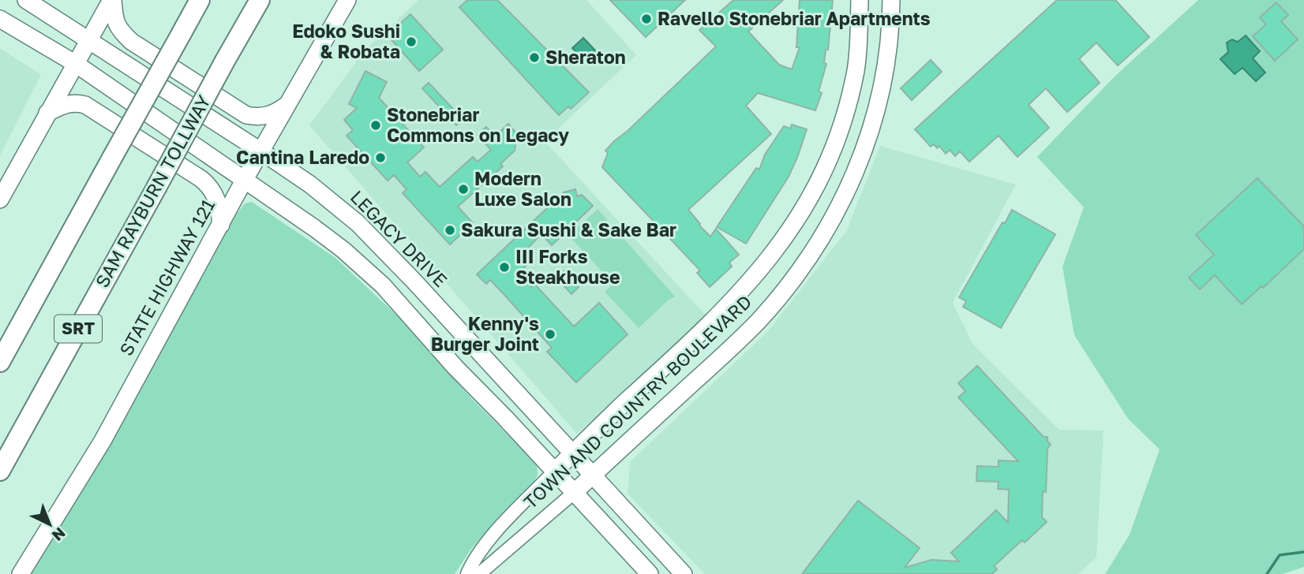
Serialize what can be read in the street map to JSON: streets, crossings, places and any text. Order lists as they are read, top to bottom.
{
  "streets": {
    "highway": ["SAM RAYBURN TOLLWAY", "SRT"],
    "main road": ["LEGACY DRIVE", "STATE HIGHWAY 121", "TOWN AND COUNTRY BOULEVARD"]
  },
  "crossings": [
    ["LEGACY DRIVE", "STATE HIGHWAY 121"],
    ["LEGACY DRIVE", "TOWN AND COUNTRY BOULEVARD"]
  ],
  "places": [
    "Ravello Stonebriar Apartments",
    "Edoko Sushi & Robata",
    "Sheraton",
    "Stonebriar Commons on Legacy",
    "Cantina Laredo",
    "Modern Luxe Salon",
    "Sakura Sushi & Sake Bar",
    "III Forks Steakhouse",
    "Kenny's Burger Joint"
  ],
  "north": "bottom right"
}
